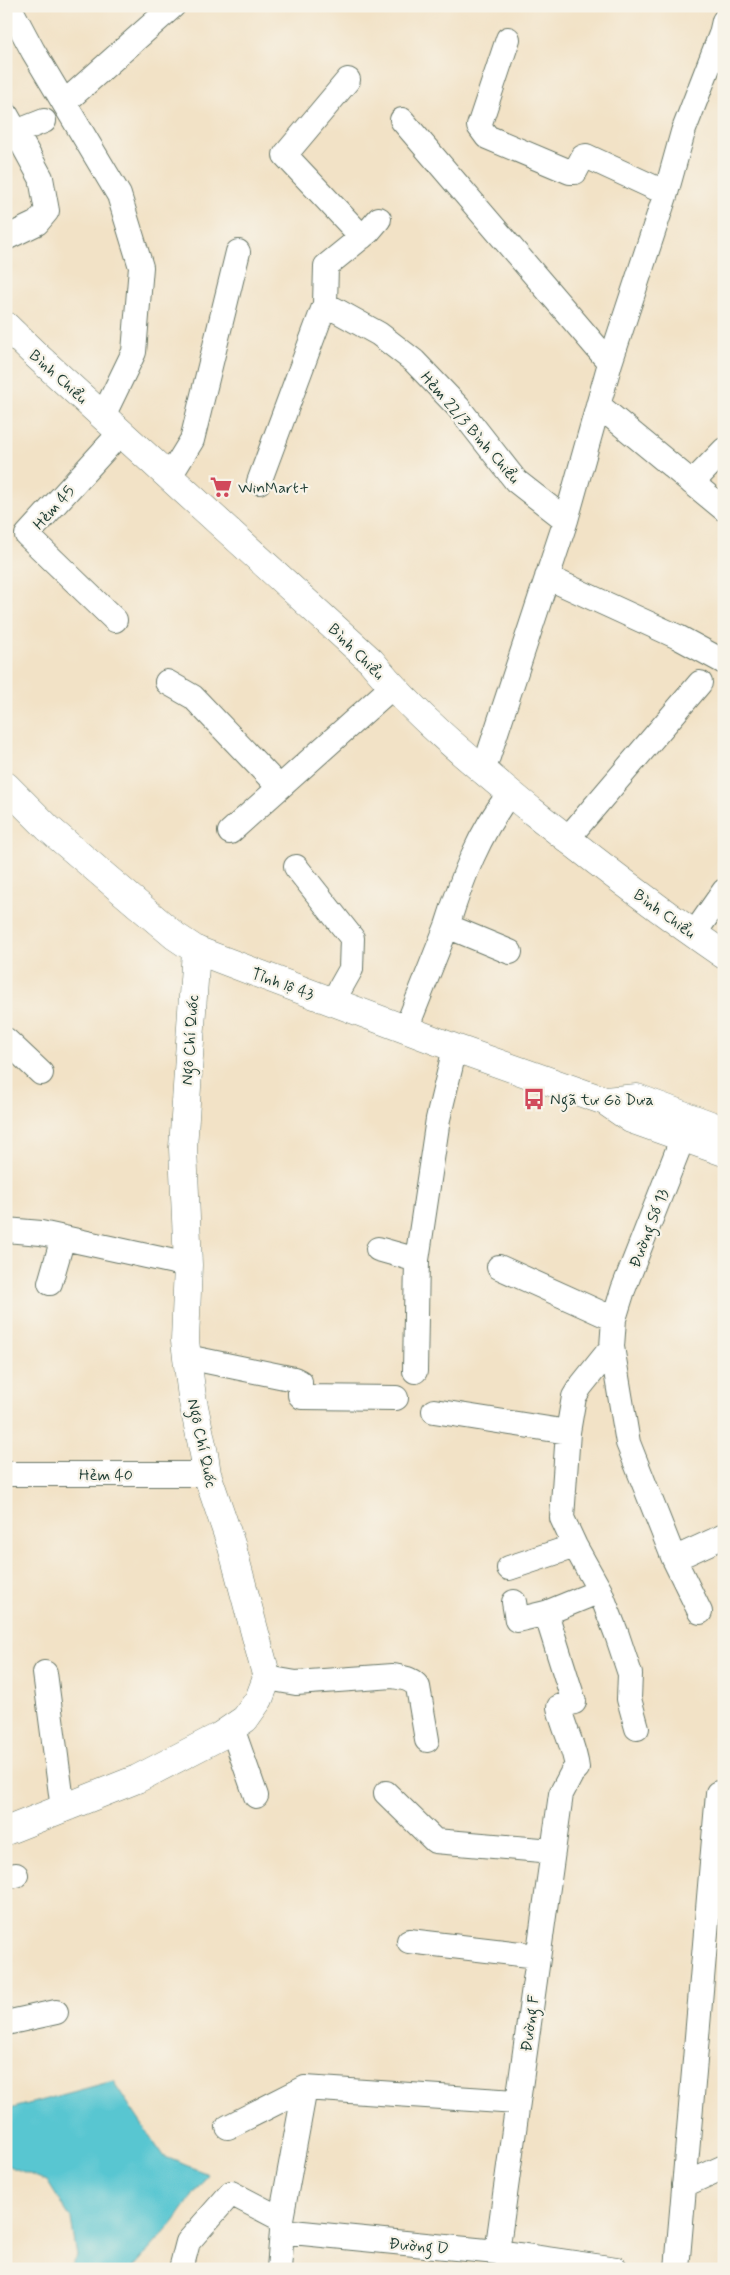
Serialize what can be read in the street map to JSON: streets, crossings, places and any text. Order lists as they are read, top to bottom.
{
  "streets": {
    "main road": ["Bình Chiểu", "Tỉnh lộ 43", "Ngô Chí Quốc"],
    "street": [
      "Hẻm 22/3 Bình Chiểu",
      "Hẻm 45",
      "Đường Số 13",
      "Hẻm 40",
      "Đường F",
      "Đường D"
    ]
  },
  "crossings": [
    ["Bình Chiểu", "Hẻm 45"],
    ["Tỉnh lộ 43", "Ngô Chí Quốc"],
    ["Tỉnh lộ 43", "Đường Số 13"],
    ["Ngô Chí Quốc", "Hẻm 40"],
    ["Đường F", "Đường D"]
  ],
  "places": {
    "supermarket": ["WinMart+"],
    "bus stop": ["Ngã tư Gò Dưa"]
  }
}
